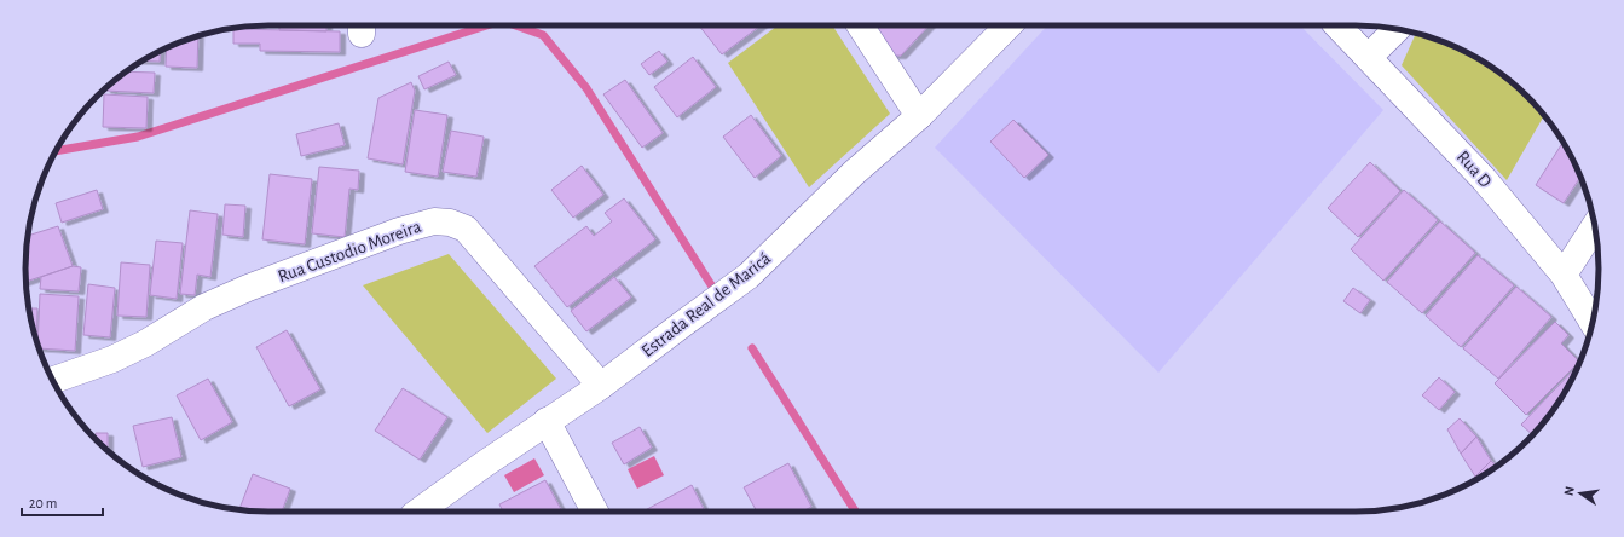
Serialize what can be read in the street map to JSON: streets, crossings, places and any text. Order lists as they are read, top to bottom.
{
  "streets": {
    "street": ["Rua D", "Rua Custodio Moreira", "Estrada Real de Maricá"]
  },
  "crossings": [
    ["Rua Custodio Moreira", "Estrada Real de Maricá"]
  ],
  "scale_bar": "20 m",
  "north": "left"
}
